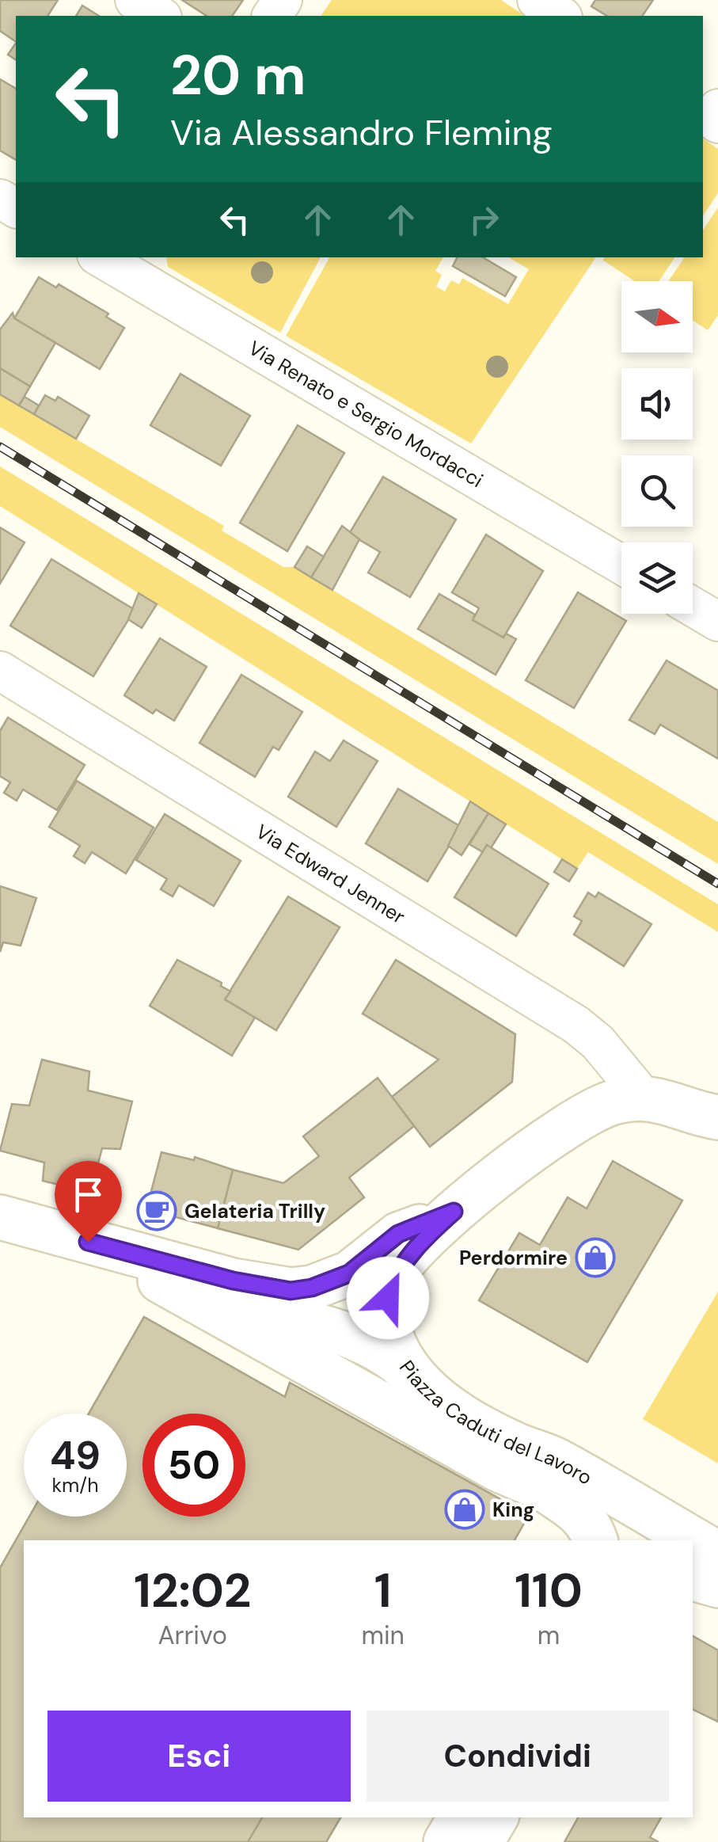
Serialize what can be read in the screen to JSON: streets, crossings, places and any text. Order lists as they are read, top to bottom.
{
  "streets": {
    "main road": ["Piazza Caduti del Lavoro"],
    "street": ["Via Renato e Sergio Mordacci", "Via Edward Jenner"]
  },
  "crossings": [
    ["Via Edward Jenner", "Piazza Caduti del Lavoro"]
  ],
  "places": {
    "cafe": ["Gelateria Trilly"],
    "shop": ["Perdormire", "King"]
  },
  "north": "right",
  "page": {
    "turn": ["20 m", "Via Alessandro Fleming"],
    "speed": "49 km/h",
    "limit": "50",
    "eta": [
      "12:02",
      "Arrivo",
      "1",
      "min",
      "110",
      "m"
    ],
    "buttons": ["Esci", "Condividi"]
  }
}
